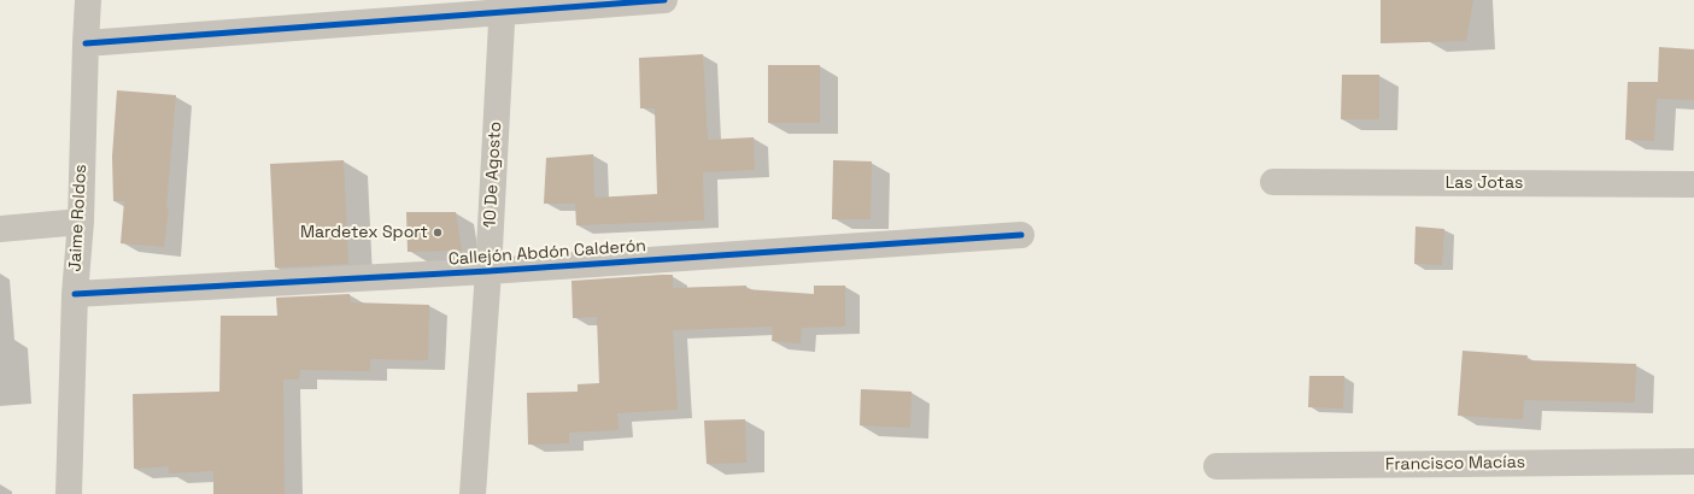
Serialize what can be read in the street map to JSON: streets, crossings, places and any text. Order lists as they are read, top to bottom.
{
  "streets": {
    "street": [
      "10 De Agosto",
      "Las Jotas",
      "Jaime Roldos",
      "Callejón Abdón Calderón",
      "Francisco Macías"
    ]
  },
  "crossings": [
    ["10 De Agosto", "Callejón Abdón Calderón"],
    ["Jaime Roldos", "Callejón Abdón Calderón"]
  ],
  "places": ["Mardetex Sport"]
}
